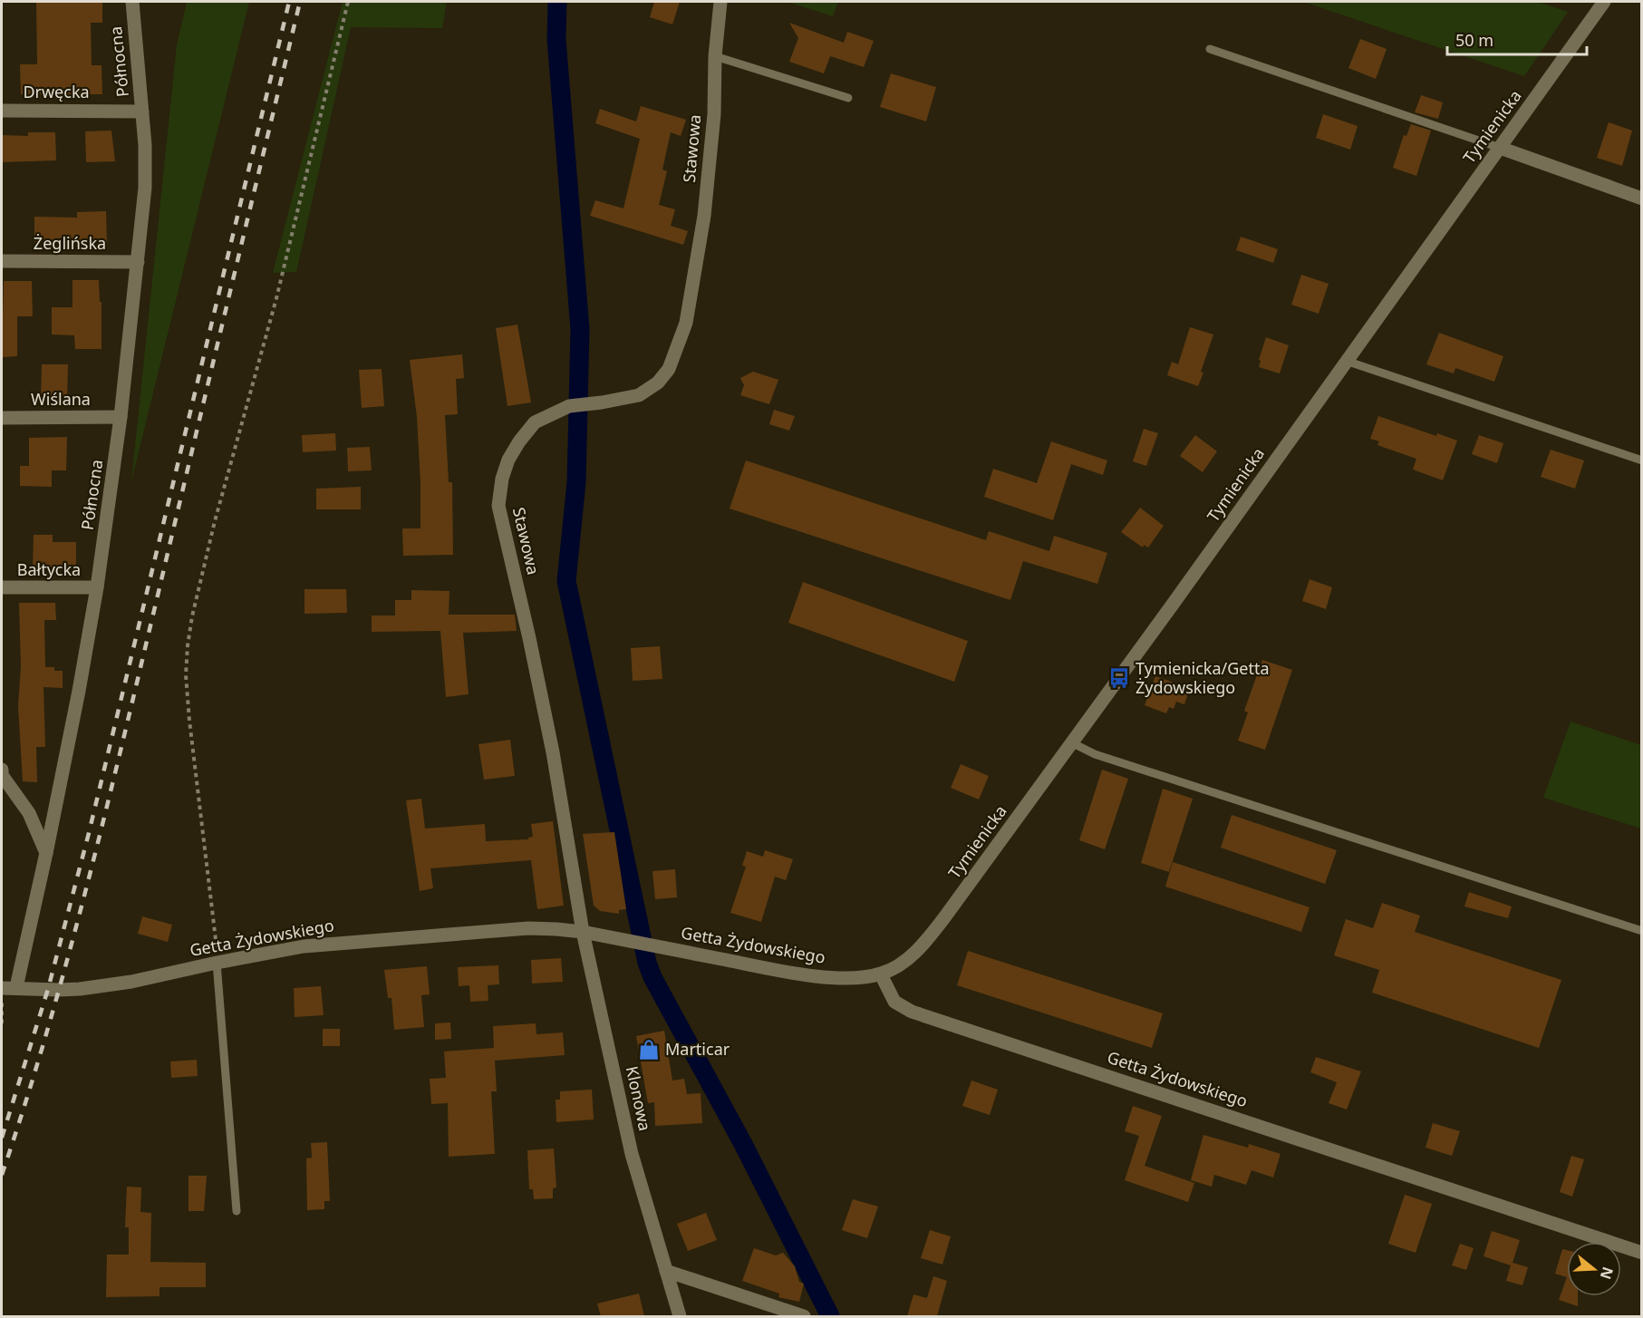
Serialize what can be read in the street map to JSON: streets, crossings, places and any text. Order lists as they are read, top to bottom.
{
  "streets": {
    "street": [
      "Północna",
      "Drwęcka",
      "Tymienicka",
      "Stawowa",
      "Żeglińska",
      "Wiślana",
      "Bałtycka",
      "Getta Żydowskiego",
      "Klonowa"
    ]
  },
  "crossings": [
    ["Północna", "Drwęcka"],
    ["Północna", "Żeglińska"],
    ["Północna", "Wiślana"],
    ["Północna", "Bałtycka"],
    ["Północna", "Getta Żydowskiego"],
    ["Tymienicka", "Getta Żydowskiego"],
    ["Stawowa", "Getta Żydowskiego"],
    ["Stawowa", "Klonowa"],
    ["Getta Żydowskiego", "Klonowa"]
  ],
  "places": {
    "bus stop": ["Tymienicka/Getta Żydowskiego"],
    "shop": ["Marticar"]
  },
  "scale_bar": "50 m",
  "north": "right"
}
